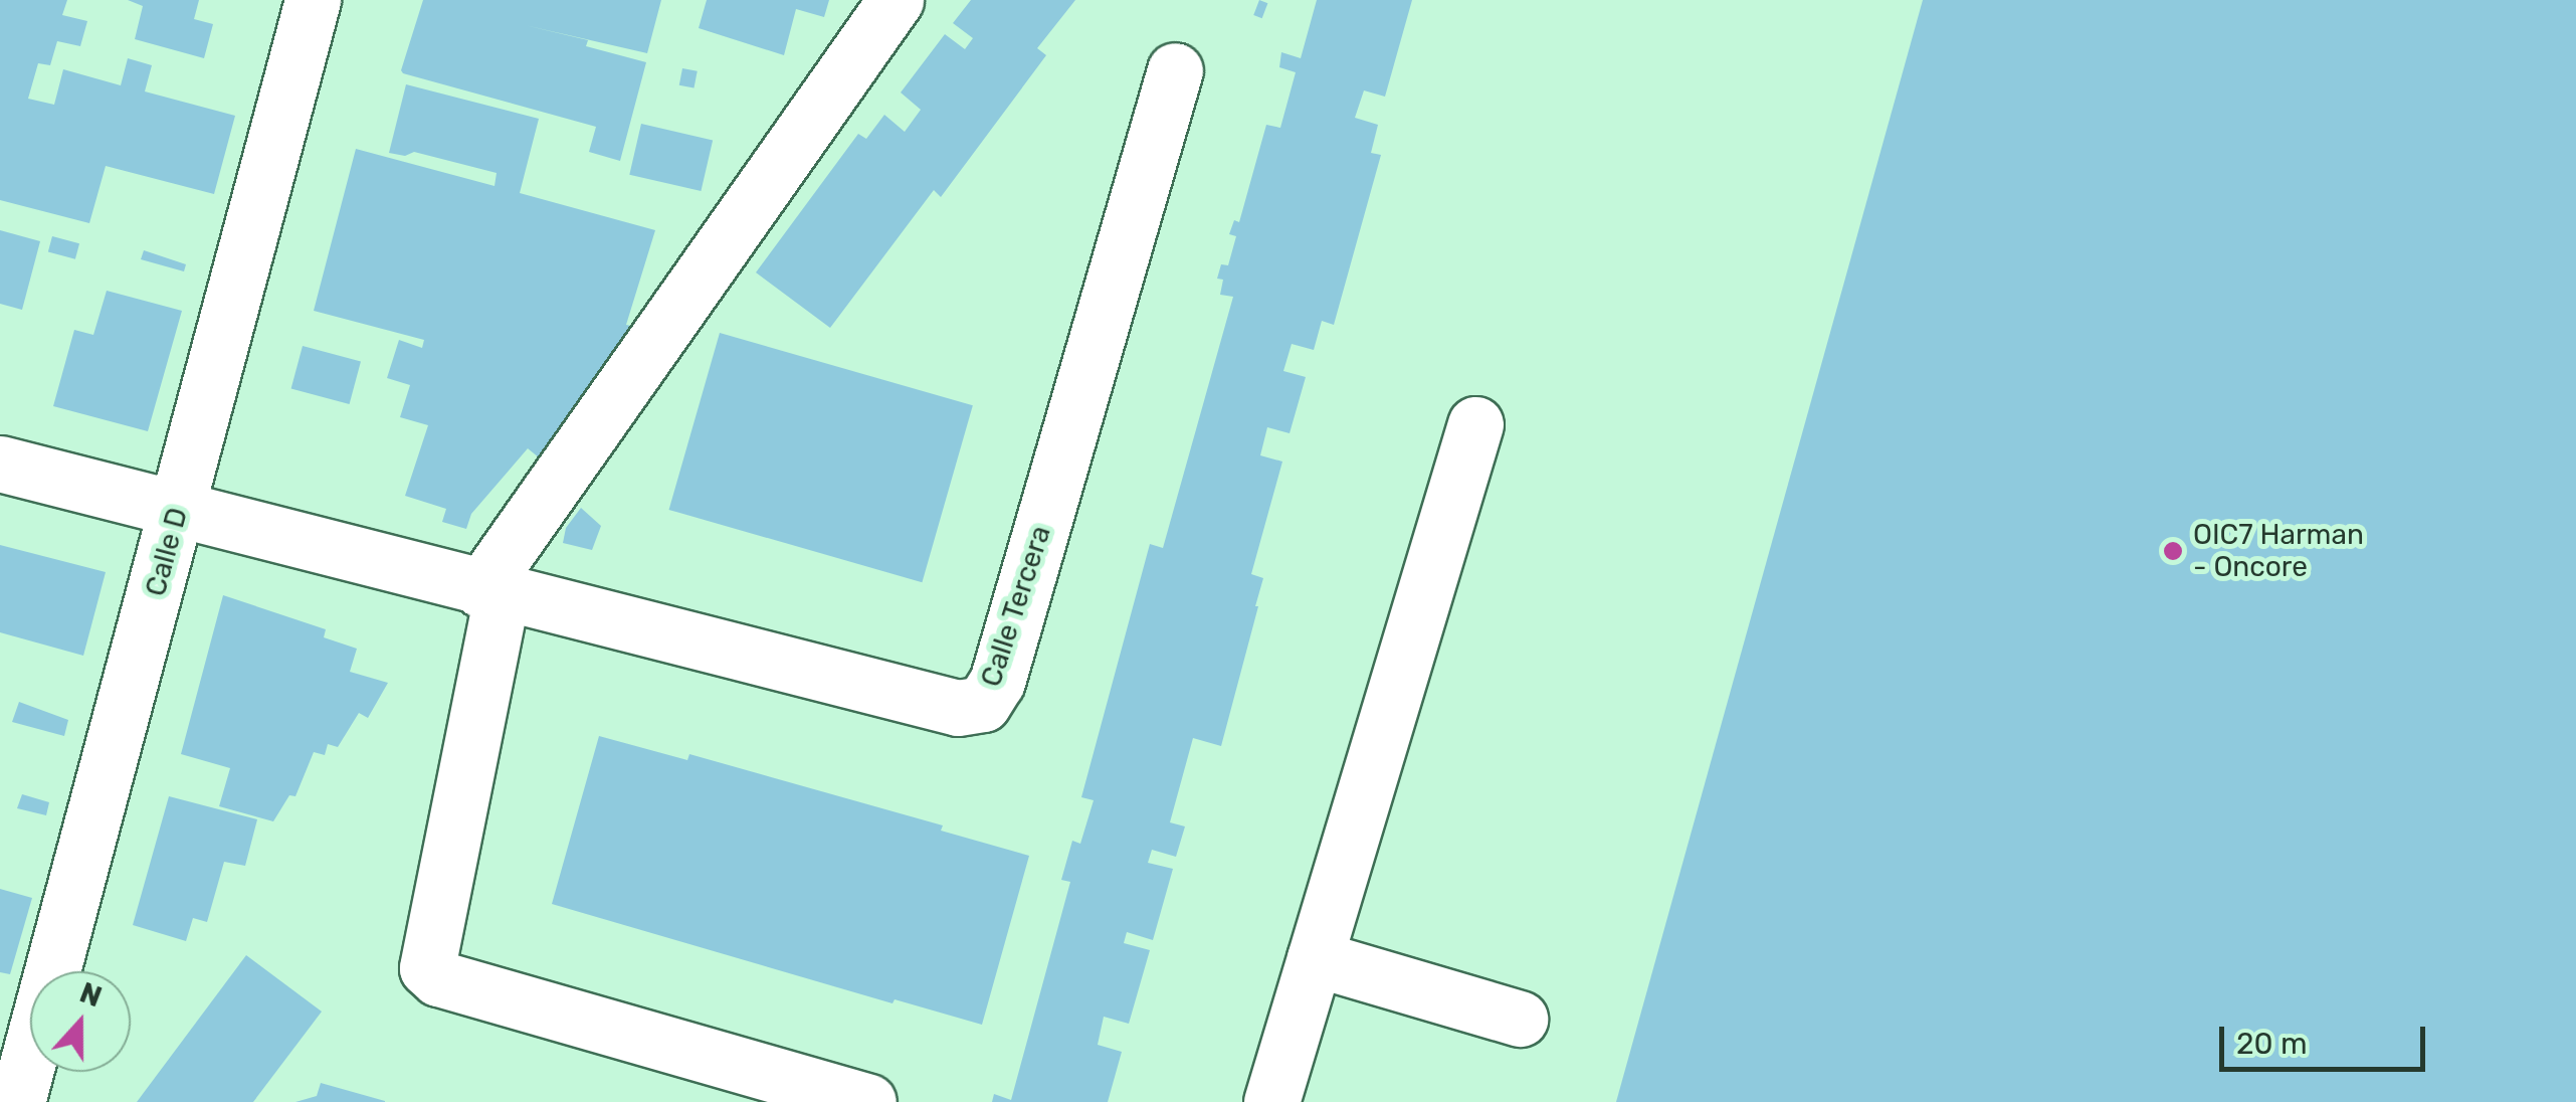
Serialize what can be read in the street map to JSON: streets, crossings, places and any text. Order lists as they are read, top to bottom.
{
  "streets": {
    "street": ["Calle D", "Calle Tercera"]
  },
  "crossings": [
    ["Calle D", "Calle Tercera"]
  ],
  "places": ["OIC7 Harman - Oncore"],
  "scale_bar": "20 m",
  "north": "top"
}
